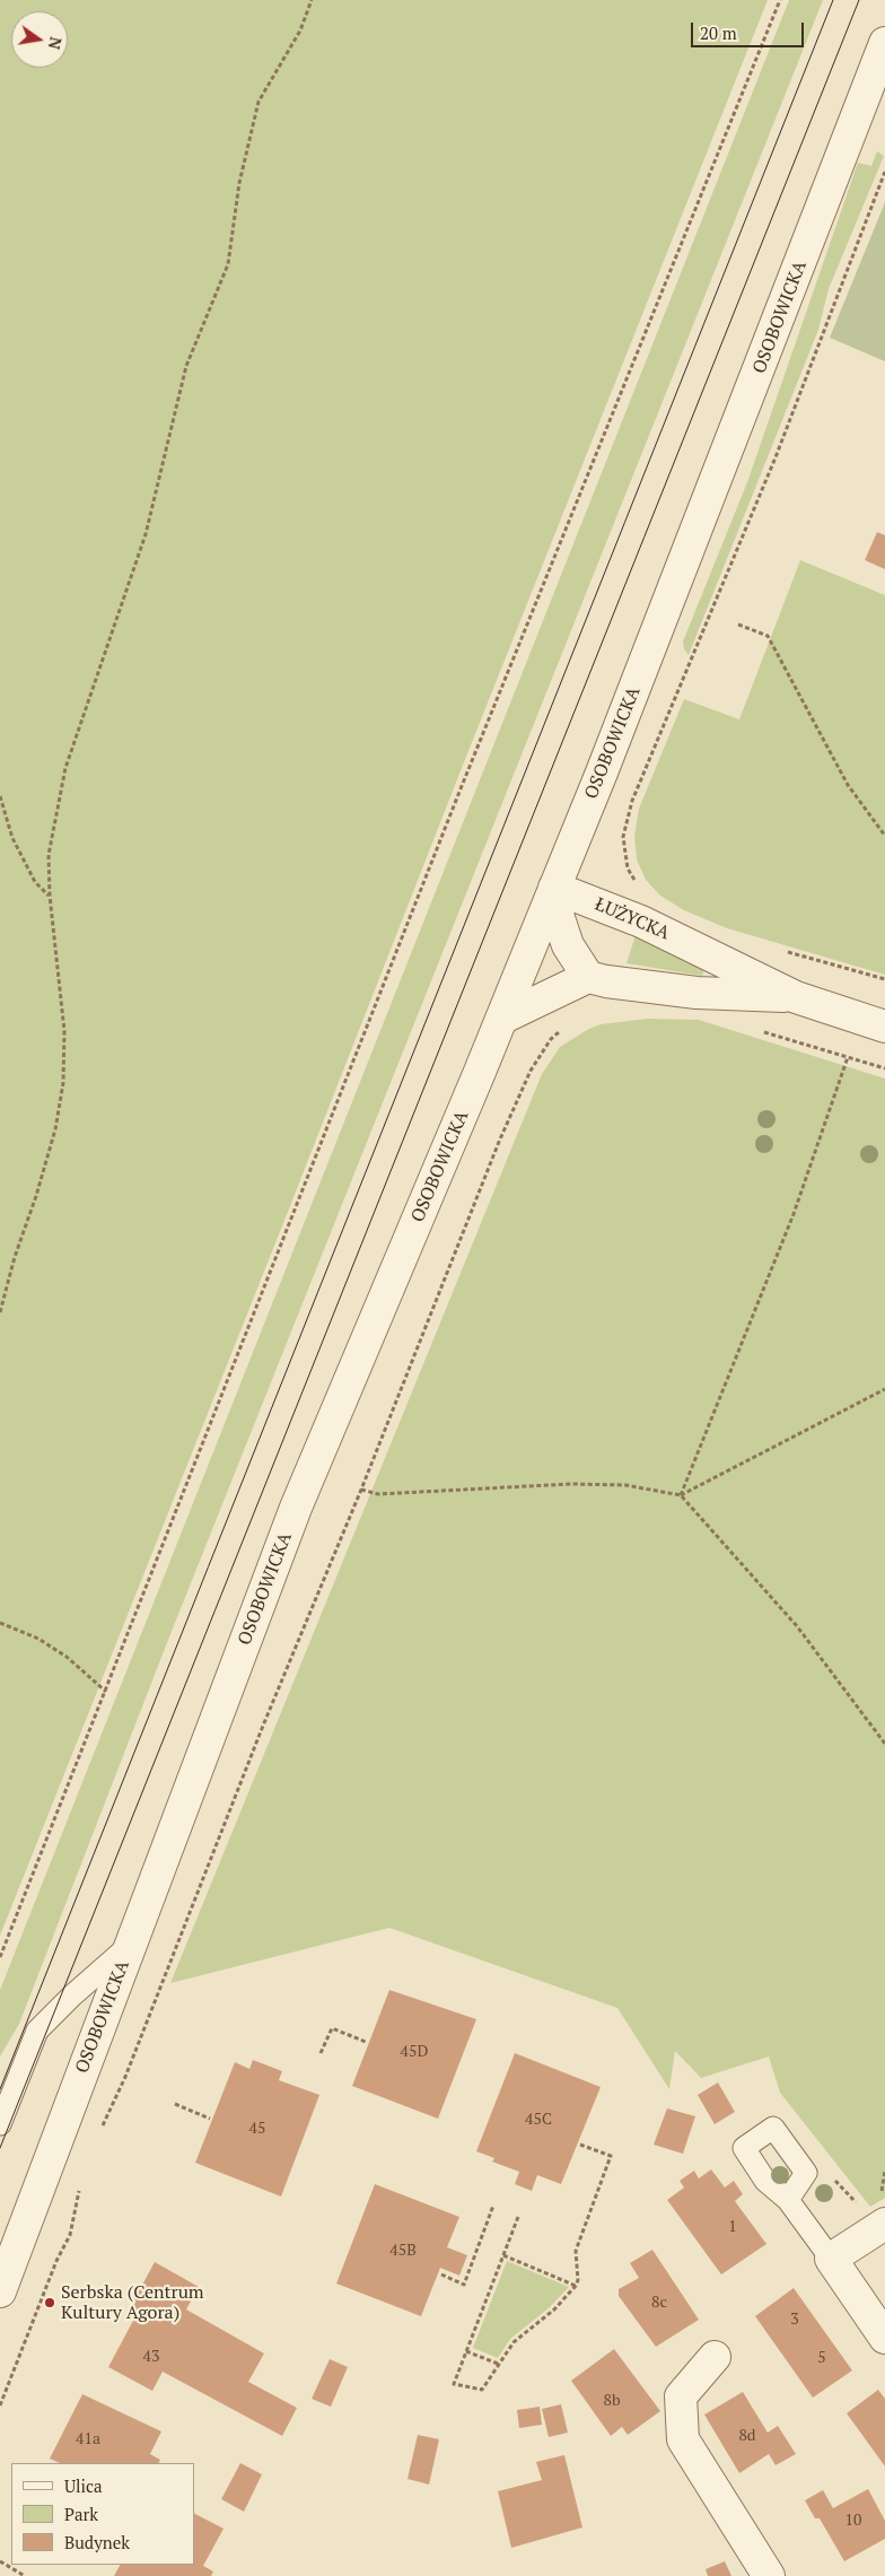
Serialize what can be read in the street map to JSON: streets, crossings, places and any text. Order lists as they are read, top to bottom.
{
  "streets": {
    "street": ["OSOBOWICKA", "ŁUŻYCKA"]
  },
  "crossings": [
    ["OSOBOWICKA", "ŁUŻYCKA"]
  ],
  "places": ["Serbska (Centrum Kultury Agora)"],
  "house_numbers": [
    "45D",
    "45C",
    "45",
    "1",
    "45B",
    "8c",
    "3",
    "43",
    "5",
    "8b",
    "8d",
    "41a",
    "10"
  ],
  "legend": ["Ulica", "Park", "Budynek"],
  "scale_bar": "20 m",
  "north": "right"
}
